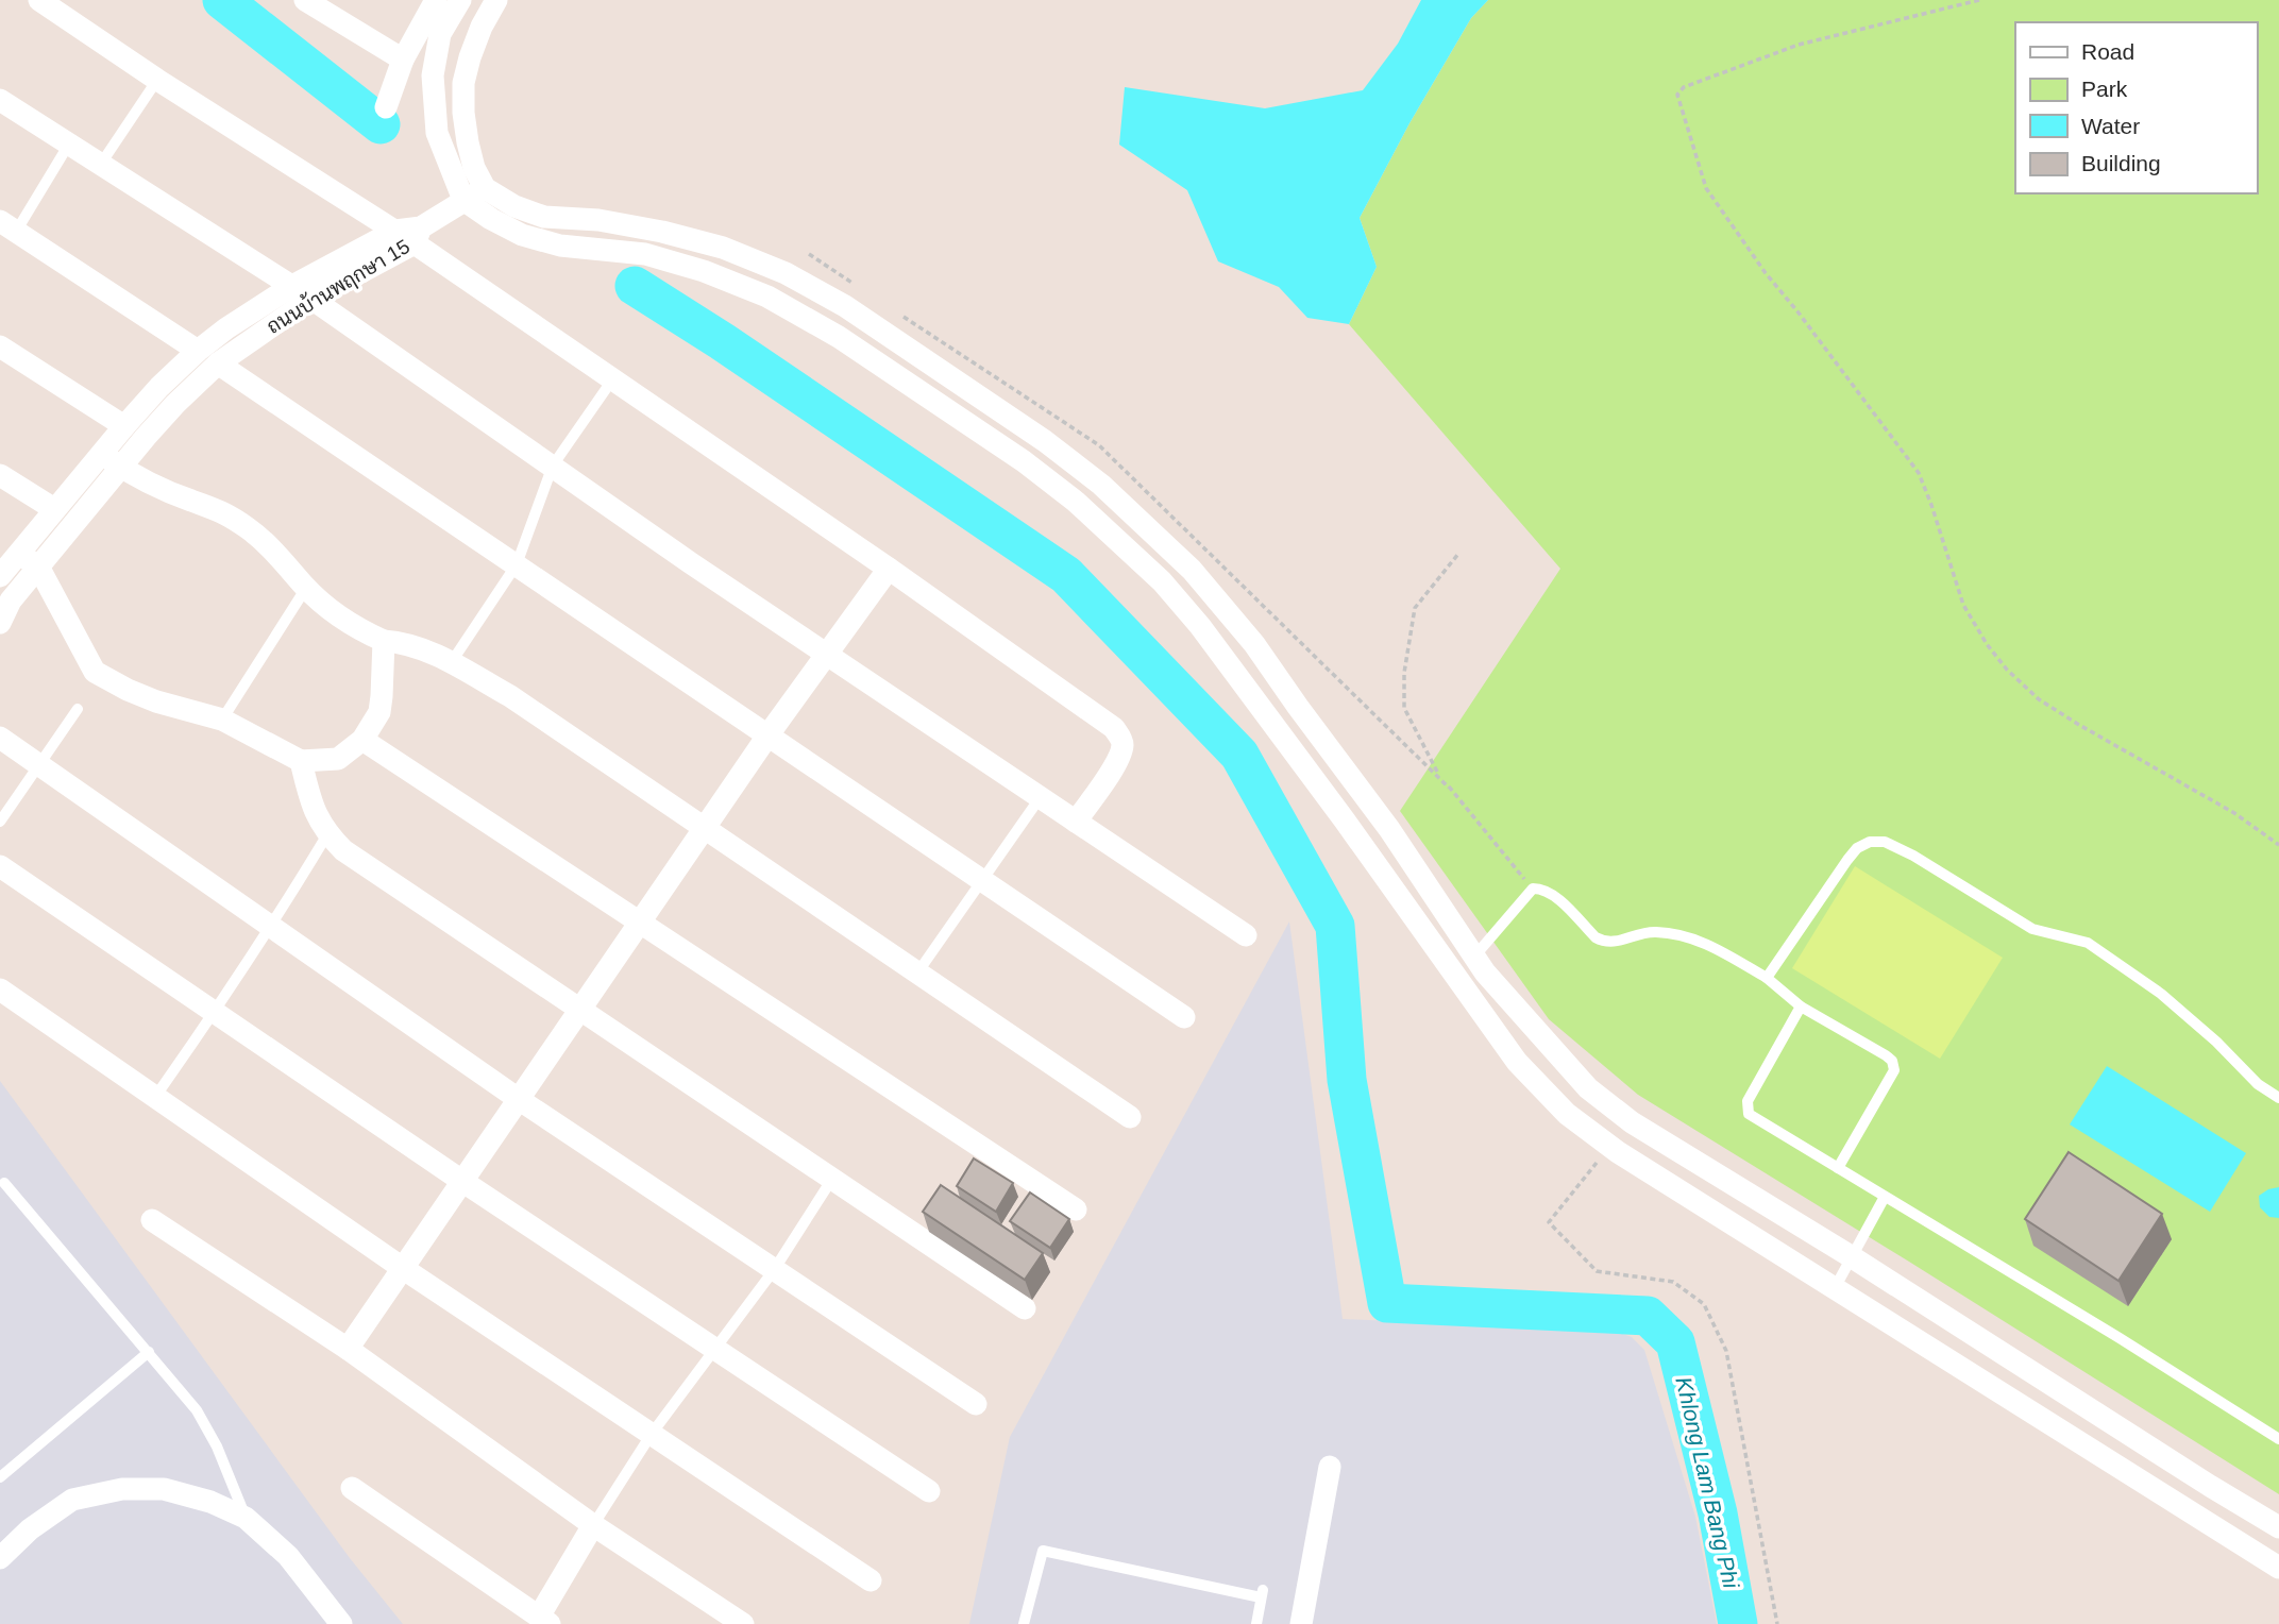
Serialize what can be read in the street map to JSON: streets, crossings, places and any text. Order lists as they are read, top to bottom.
{
  "streets": {
    "street": ["ถนนบ้านพฤกษา 15"]
  },
  "water": ["Khlong Lam Bang Phi"],
  "legend": [
    "Road",
    "Park",
    "Water",
    "Building"
  ]
}
